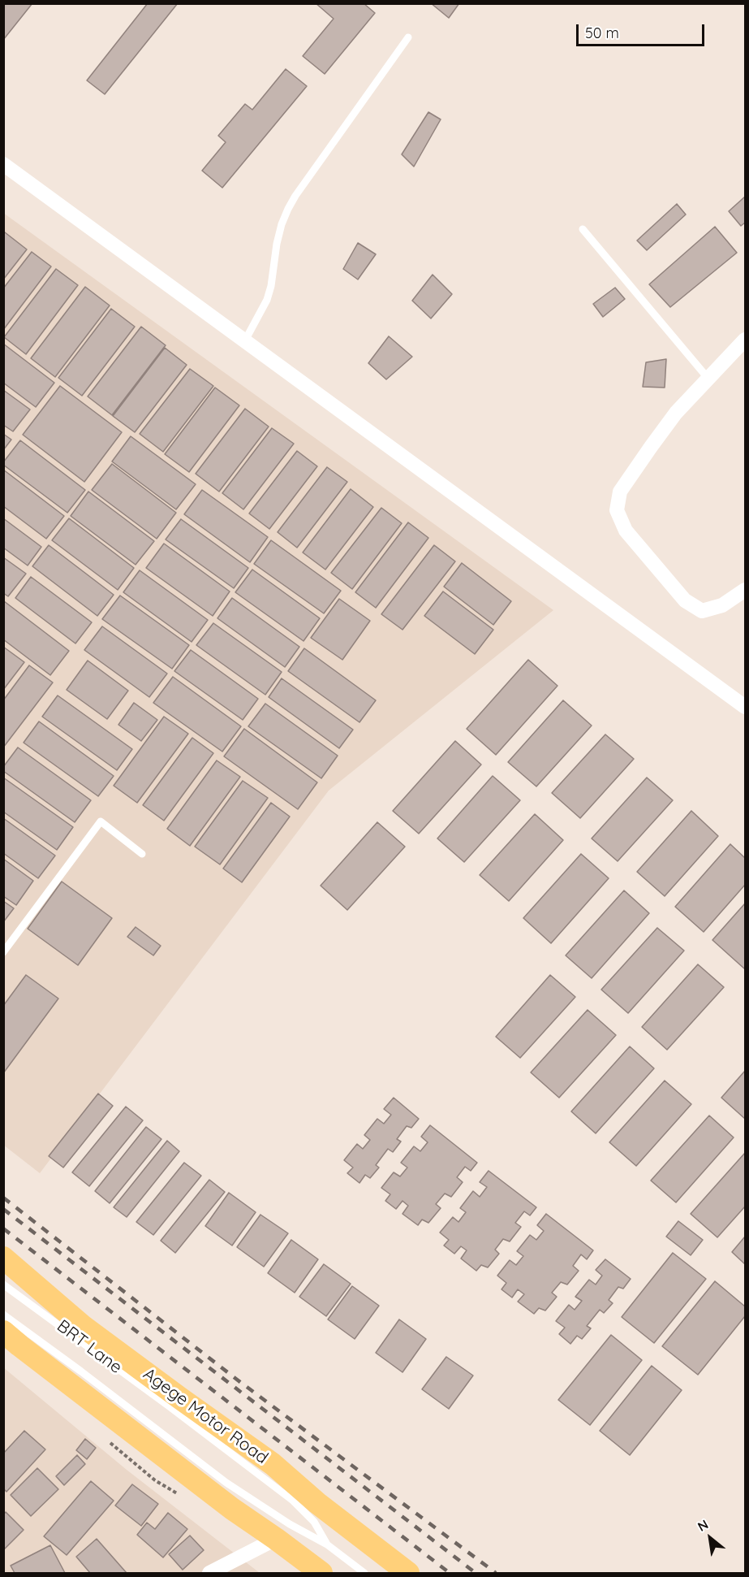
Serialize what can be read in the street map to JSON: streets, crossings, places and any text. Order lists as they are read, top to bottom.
{
  "streets": {
    "highway": ["Agege Motor Road"],
    "lane": ["BRT Lane"]
  },
  "scale_bar": "50 m",
  "north": "top left"
}
